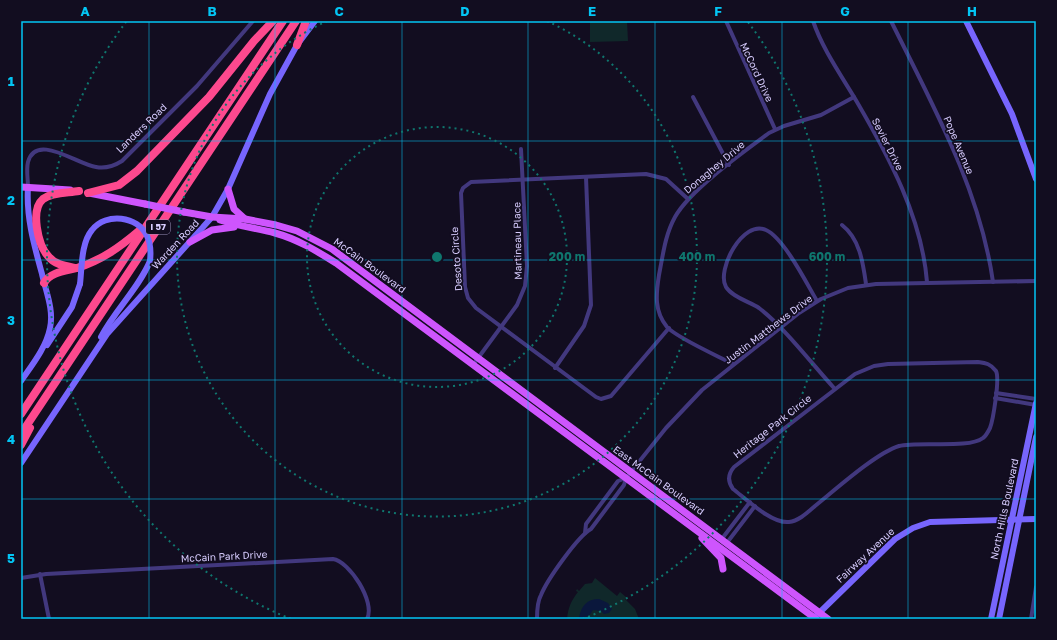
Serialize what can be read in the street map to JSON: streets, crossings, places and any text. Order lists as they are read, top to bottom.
{
  "streets": {
    "highway": ["I 57"],
    "main road": ["McCain Boulevard", "East McCain Boulevard"],
    "street": [
      "McCord Drive",
      "Landers Road",
      "Sevier Drive",
      "Pope Avenue",
      "Donaghey Drive",
      "Martineau Place",
      "Warden Road",
      "Desoto Circle",
      "Justin Matthews Drive",
      "Heritage Park Circle",
      "North Hills Boulevard",
      "Fairway Avenue",
      "McCain Park Drive"
    ]
  },
  "crossings": [
    ["McCord Drive", "Donaghey Drive"],
    ["Landers Road", "McCain Boulevard"],
    ["Sevier Drive", "Donaghey Drive"],
    ["Sevier Drive", "Justin Matthews Drive"],
    ["Pope Avenue", "Justin Matthews Drive"],
    ["Donaghey Drive", "Desoto Circle"],
    ["Donaghey Drive", "Justin Matthews Drive"],
    ["Martineau Place", "Desoto Circle"],
    ["Martineau Place", "McCain Boulevard"],
    ["Martineau Place", "East McCain Boulevard"],
    ["Warden Road", "McCain Boulevard"],
    ["McCain Boulevard", "East McCain Boulevard"],
    ["Justin Matthews Drive", "East McCain Boulevard"],
    ["East McCain Boulevard", "Fairway Avenue"],
    ["North Hills Boulevard", "Fairway Avenue"]
  ],
  "grid": {
    "columns": [
      "A",
      "B",
      "C",
      "D",
      "E",
      "F",
      "G",
      "H"
    ],
    "rows": [
      "1",
      "2",
      "3",
      "4",
      "5"
    ]
  },
  "rings": ["200 m", "400 m", "600 m"]
}
